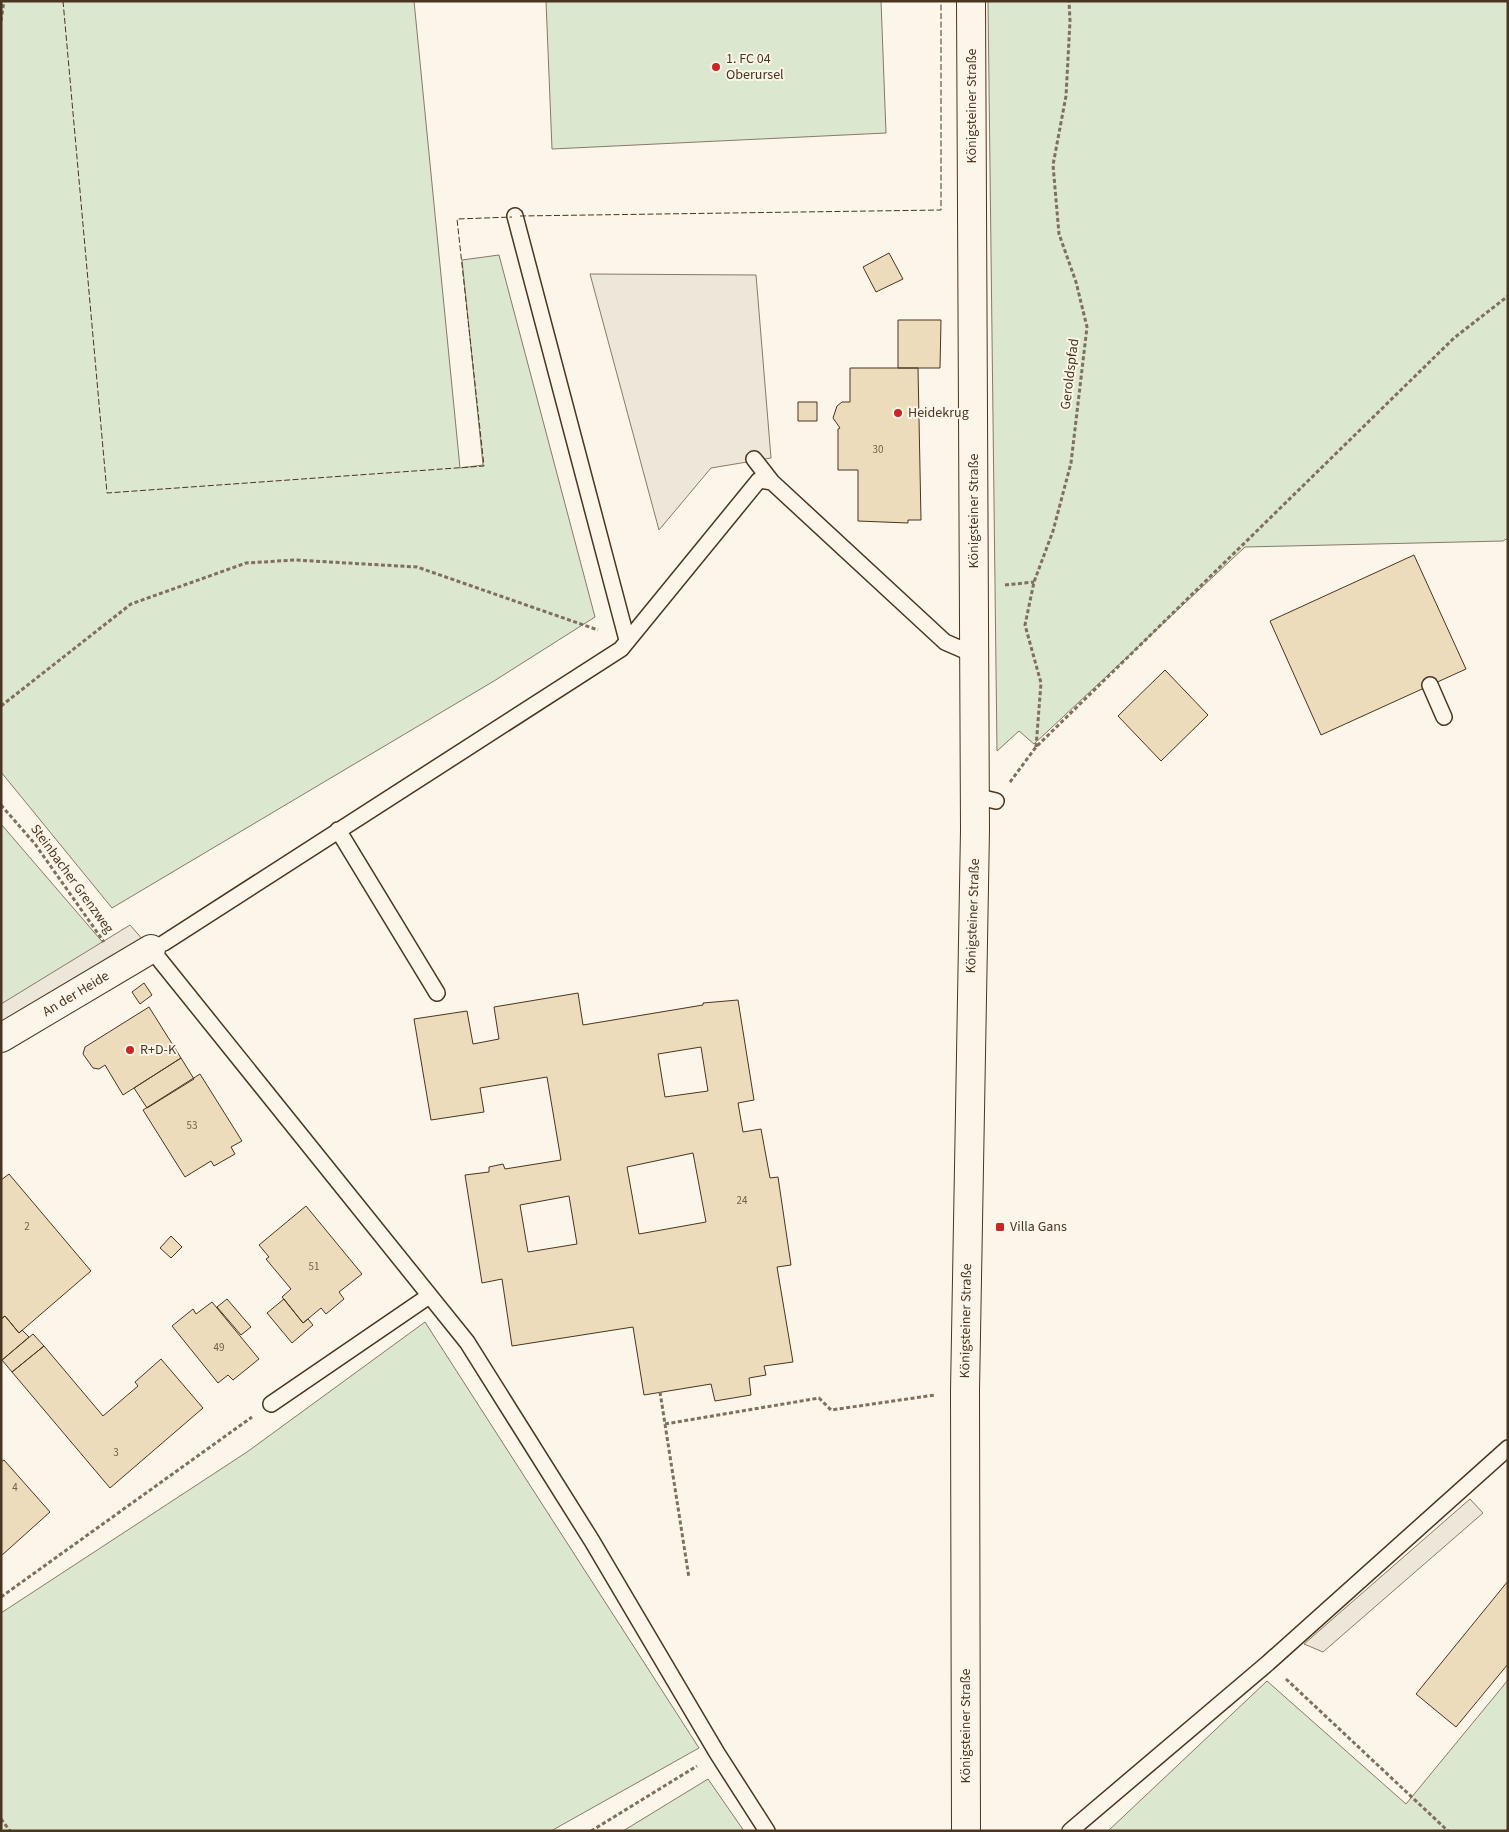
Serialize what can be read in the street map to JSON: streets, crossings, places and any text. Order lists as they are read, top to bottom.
{
  "streets": {
    "main road": ["Königsteiner Straße", "An der Heide"],
    "path": ["Geroldspfad", "Steinbacher Grenzweg"]
  },
  "crossings": [
    ["Steinbacher Grenzweg", "An der Heide"]
  ],
  "places": {
    "other": ["1. FC 04 Oberursel", "Heidekrug", "R+D-K"],
    "transit": ["Villa Gans"]
  },
  "house_numbers": [
    "30",
    "53",
    "24",
    "2",
    "51",
    "49",
    "3",
    "4"
  ]
}
